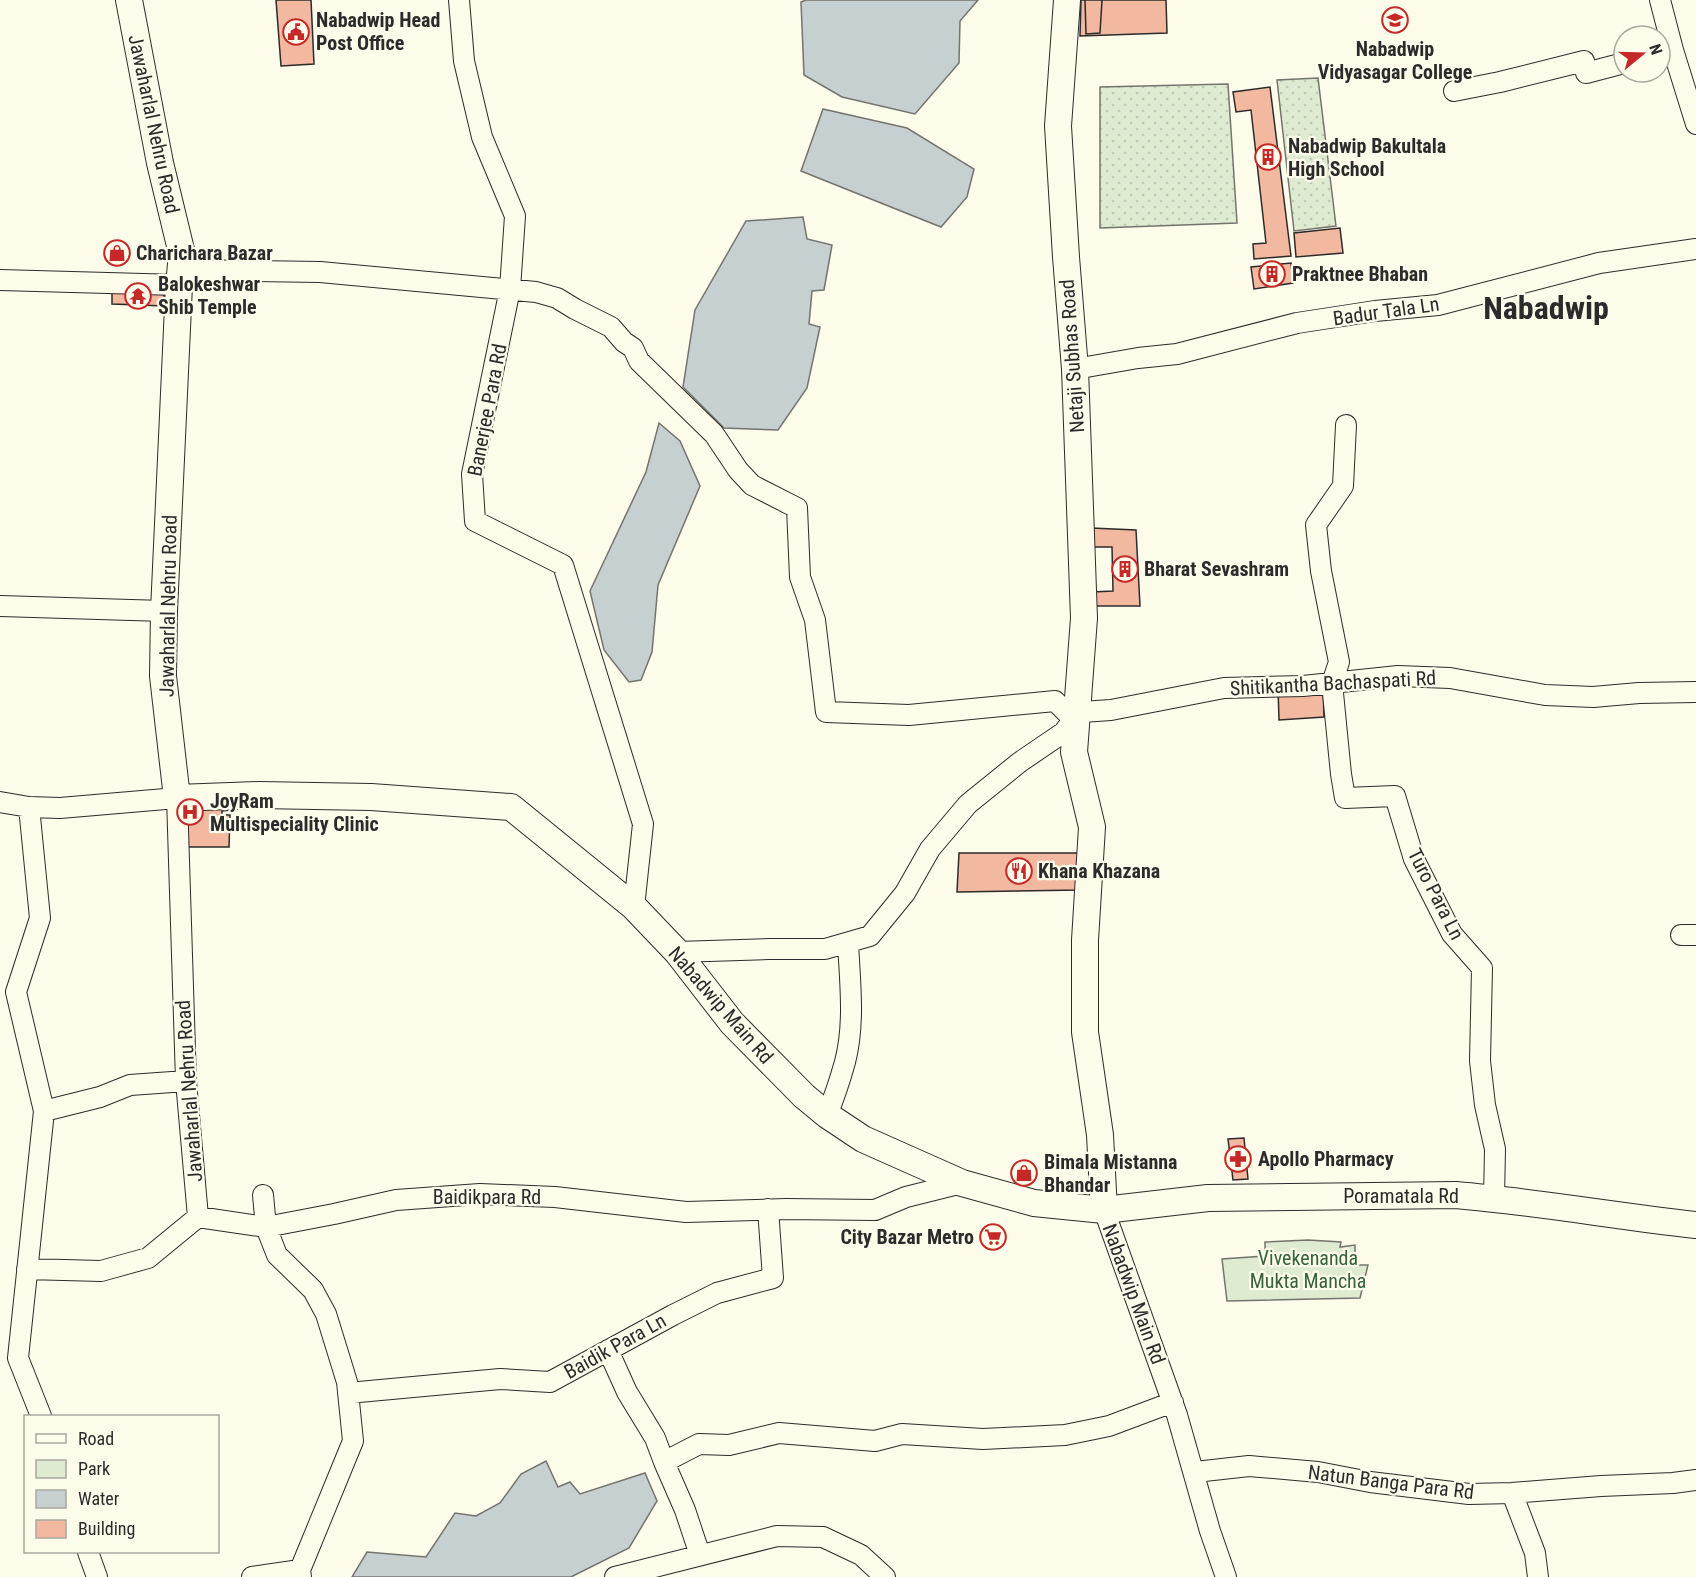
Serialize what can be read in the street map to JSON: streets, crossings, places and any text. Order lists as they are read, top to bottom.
{
  "streets": {
    "main road": [
      "Jawaharlal Nehru Road",
      "Netaji Subhas Road",
      "Nabadwip Main Rd",
      "Poramatala Rd"
    ],
    "street": [
      "Badur Tala Ln",
      "Banerjee Para Rd",
      "Shitikantha Bachaspati Rd",
      "Turo Para Ln",
      "Baidikpara Rd",
      "Baidik Para Ln",
      "Natun Banga Para Rd"
    ]
  },
  "crossings": [
    ["Jawaharlal Nehru Road", "Nabadwip Main Rd"],
    ["Jawaharlal Nehru Road", "Baidikpara Rd"],
    ["Badur Tala Ln", "Netaji Subhas Road"],
    ["Netaji Subhas Road", "Shitikantha Bachaspati Rd"],
    ["Netaji Subhas Road", "Nabadwip Main Rd"],
    ["Netaji Subhas Road", "Poramatala Rd"],
    ["Banerjee Para Rd", "Nabadwip Main Rd"],
    ["Shitikantha Bachaspati Rd", "Turo Para Ln"],
    ["Turo Para Ln", "Poramatala Rd"],
    ["Nabadwip Main Rd", "Poramatala Rd"],
    ["Nabadwip Main Rd", "Baidikpara Rd"],
    ["Nabadwip Main Rd", "Natun Banga Para Rd"],
    ["Baidikpara Rd", "Baidik Para Ln"]
  ],
  "districts": ["Nabadwip"],
  "parks": ["Vivekenanda Mukta Mancha"],
  "places": {
    "school or university": ["Nabadwip Vidyasagar College"],
    "public building": ["Nabadwip Head Post Office"],
    "building": ["Nabadwip Bakultala High School", "Praktnee Bhaban", "Bharat Sevashram"],
    "shop": ["Charichara Bazar", "Bimala Mistanna Bhandar"],
    "temple": ["Balokeshwar Shib Temple"],
    "hospital": ["JoyRam Multispeciality Clinic"],
    "restaurant": ["Khana Khazana"],
    "pharmacy": ["Apollo Pharmacy"],
    "supermarket": ["City Bazar Metro"]
  },
  "legend": [
    "Road",
    "Park",
    "Water",
    "Building"
  ],
  "north": "right"
}
